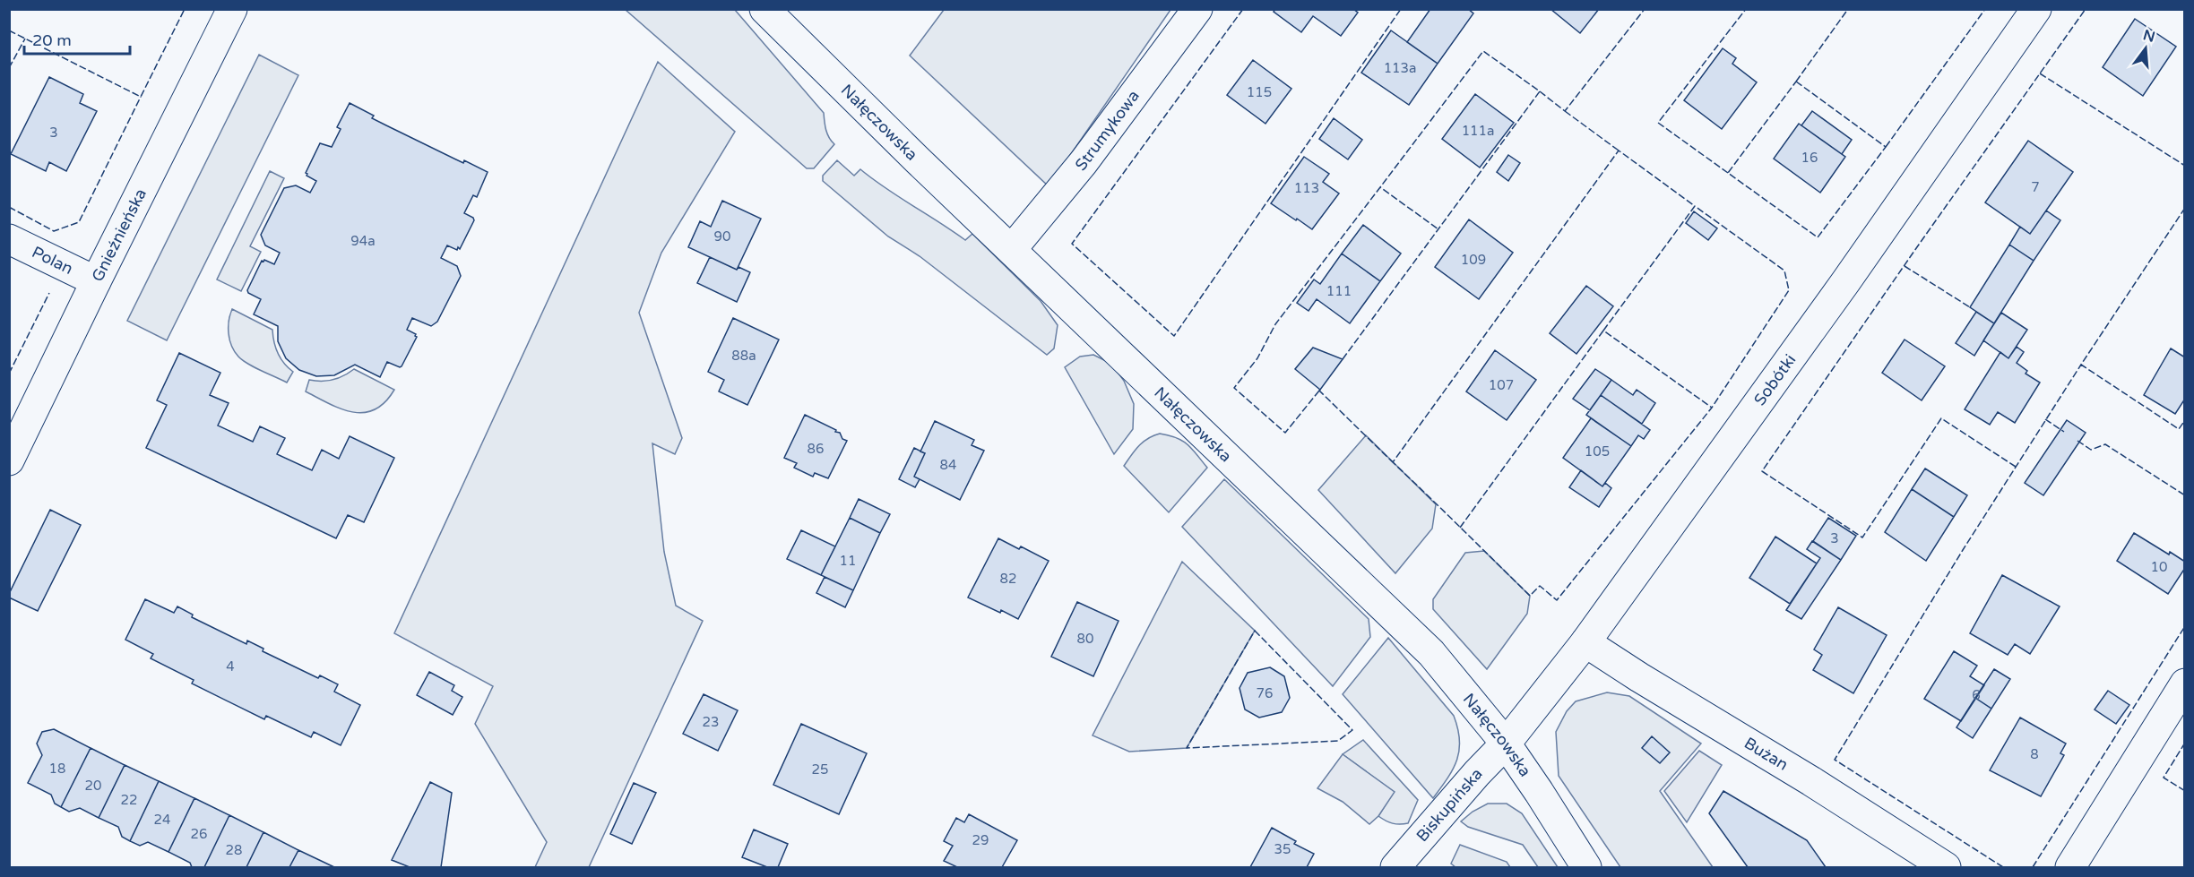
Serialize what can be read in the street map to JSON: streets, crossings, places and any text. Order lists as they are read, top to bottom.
{
  "streets": {
    "street": [
      "Nałęczowska",
      "Strumykowa",
      "Gnieźnieńska",
      "Polan",
      "Sobótki",
      "Bużan",
      "Biskupińska"
    ]
  },
  "crossings": [
    ["Nałęczowska", "Strumykowa"],
    ["Nałęczowska", "Sobótki"],
    ["Nałęczowska", "Biskupińska"],
    ["Gnieźnieńska", "Polan"],
    ["Sobótki", "Bużan"],
    ["Sobótki", "Biskupińska"]
  ],
  "house_numbers": [
    "113a",
    "115",
    "111a",
    "3",
    "16",
    "7",
    "113",
    "90",
    "94a",
    "109",
    "111",
    "88a",
    "107",
    "86",
    "105",
    "84",
    "3",
    "11",
    "10",
    "82",
    "80",
    "4",
    "76",
    "6",
    "23",
    "8",
    "18",
    "25",
    "20",
    "22",
    "24",
    "26",
    "29",
    "35",
    "28"
  ],
  "scale_bar": "20 m",
  "north": "top"
}
